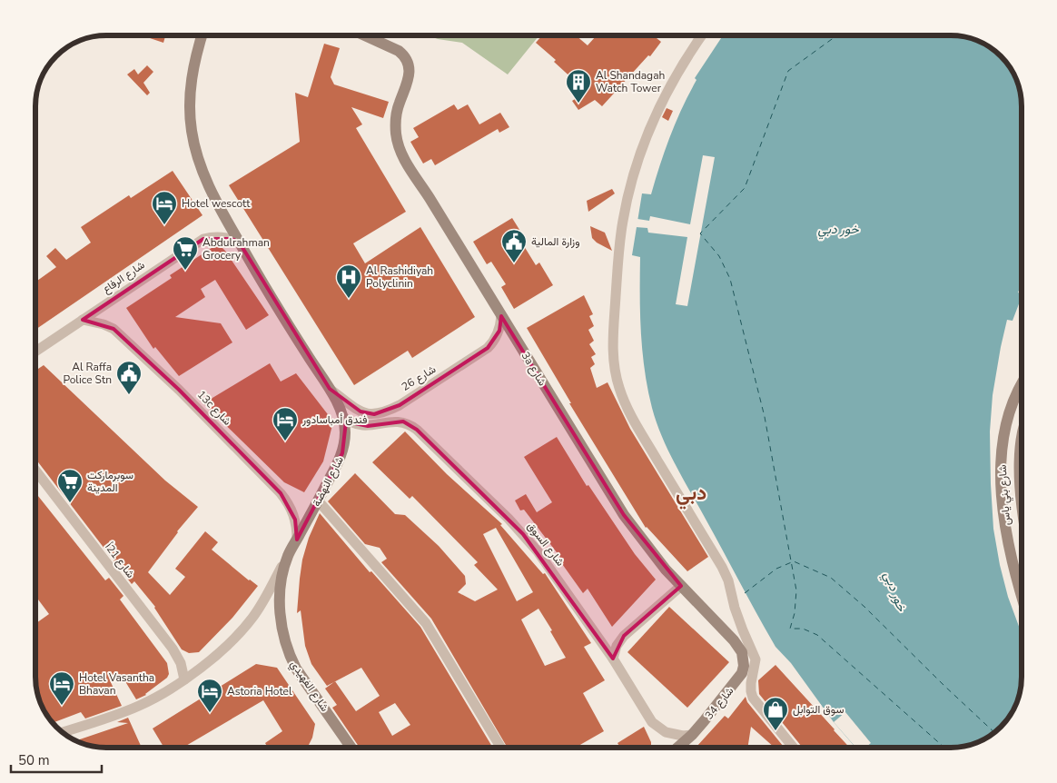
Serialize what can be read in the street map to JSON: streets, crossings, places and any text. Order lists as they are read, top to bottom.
{
  "streets": {
    "street": [
      "شارع الرفاع",
      "3a شارع",
      "شارع 26",
      "13c شارع",
      "شارع النهضة",
      "شارع بني ياس",
      "شارع السوق",
      "شارع 21أ",
      "شارع الفهيدي",
      "شارع 34"
    ]
  },
  "crossings": [
    ["شارع الرفاع", "13c شارع"],
    ["شارع الرفاع", "شارع النهضة"],
    ["3a شارع", "شارع 26"],
    ["3a شارع", "شارع السوق"],
    ["3a شارع", "شارع 34"],
    ["شارع 26", "شارع النهضة"],
    ["13c شارع", "شارع النهضة"],
    ["شارع النهضة", "شارع السوق"],
    ["شارع النهضة", "شارع 21أ"],
    ["شارع النهضة", "شارع الفهيدي"],
    ["شارع السوق", "شارع 34"]
  ],
  "districts": ["دبي"],
  "water": ["خور دبي"],
  "places": {
    "building": ["Al Shandagah Watch Tower"],
    "hotel": [
      "Hotel wescott",
      "فندق أمباسادور",
      "Hotel Vasantha Bhavan",
      "Astoria Hotel"
    ],
    "public building": ["وزارة المالية", "Al Raffa Police Stn"],
    "supermarket": ["Abdulrahman Grocery", "سوبرماركت المدينة"],
    "hospital": ["Al Rashidiyah Polyclinin"],
    "shop": ["سوق التوابل"]
  },
  "scale_bar": "50 m"
}
